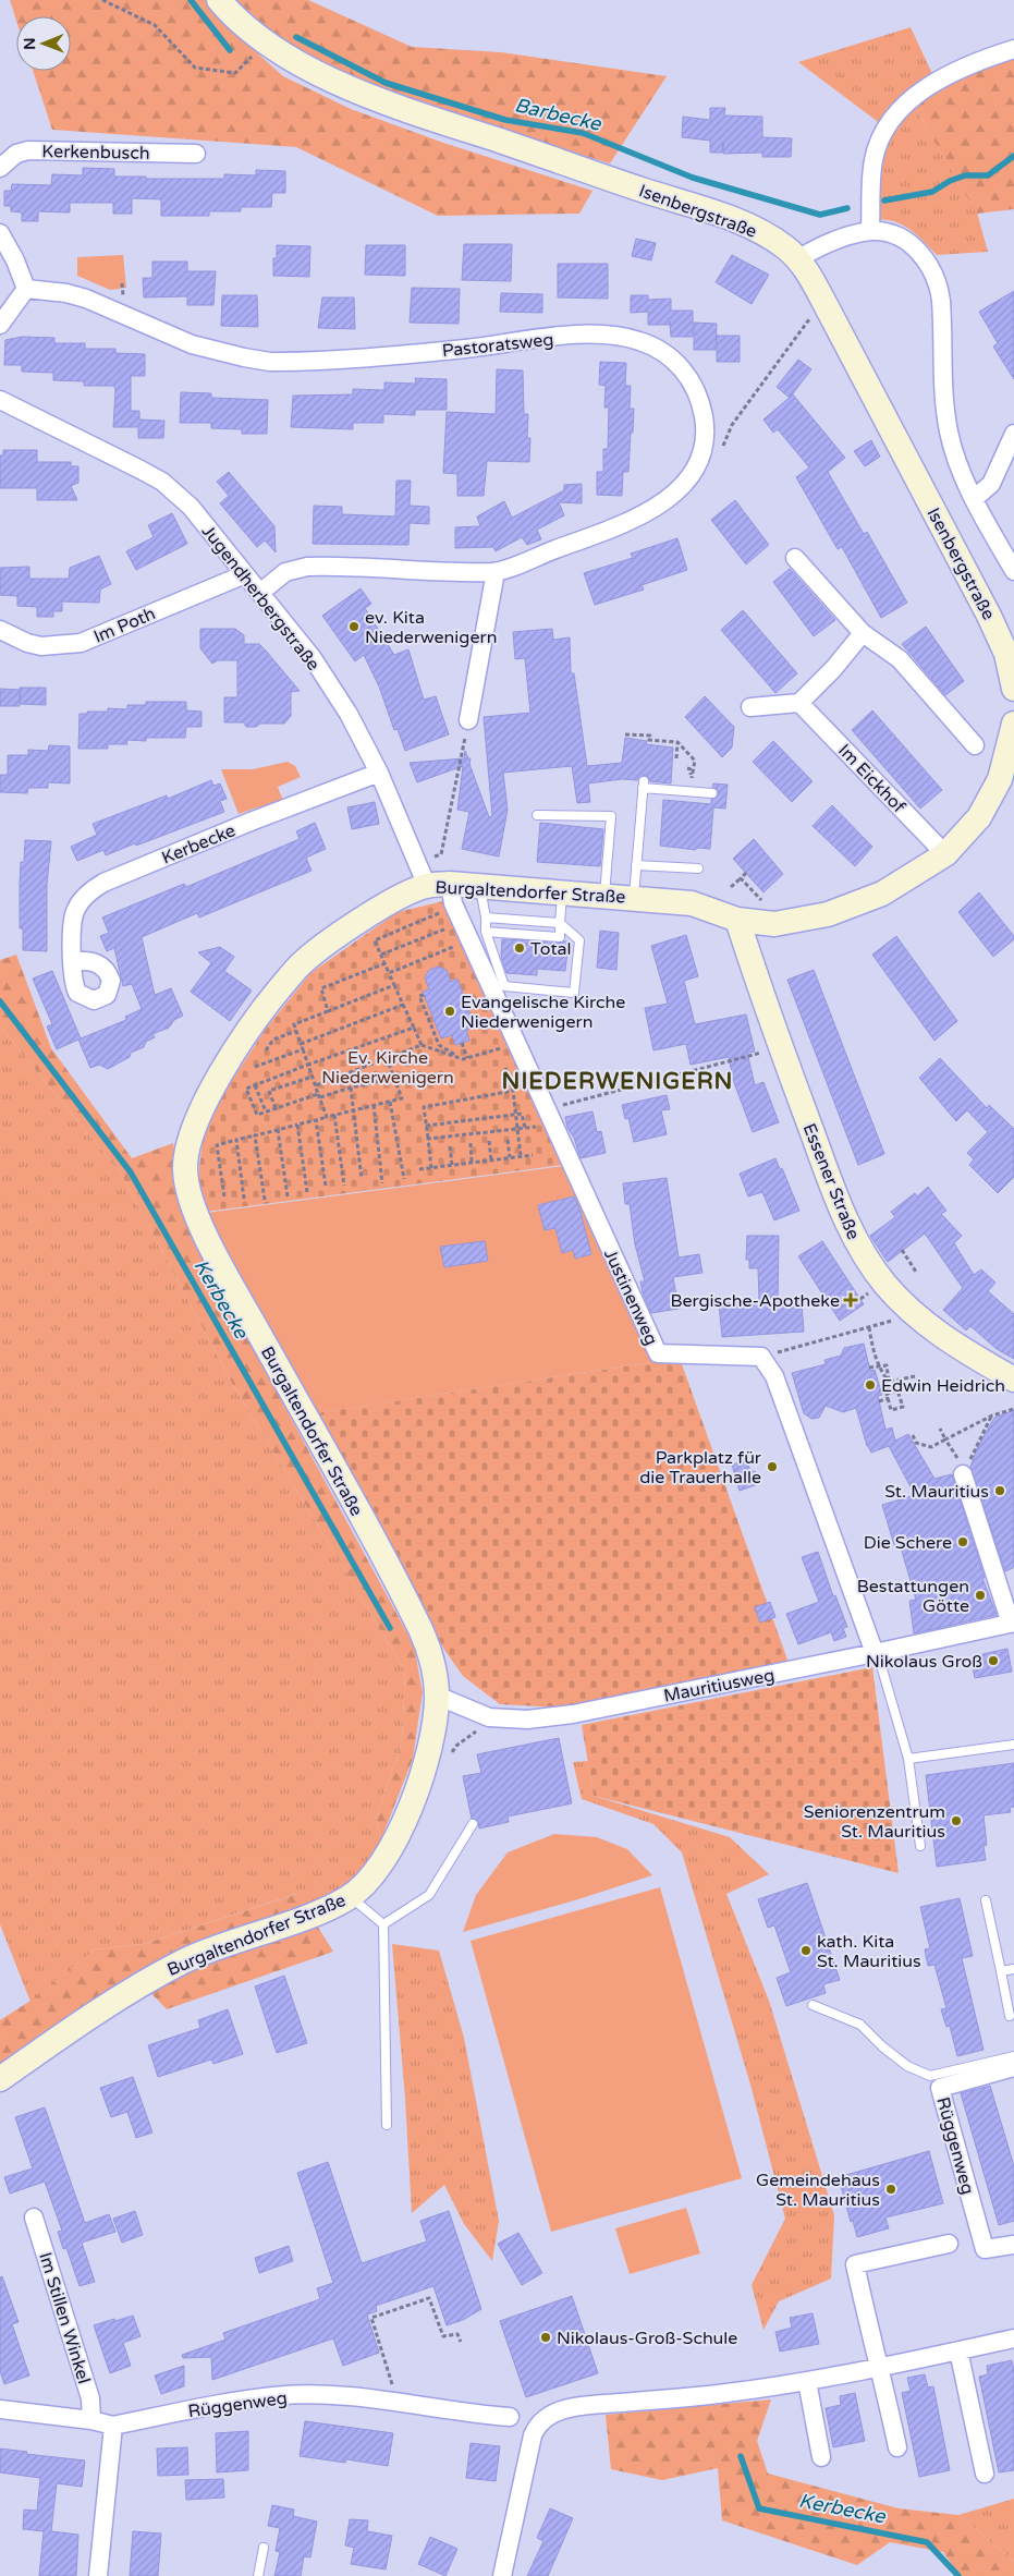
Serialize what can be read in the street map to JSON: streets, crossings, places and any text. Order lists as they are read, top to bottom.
{
  "streets": {
    "main road": ["Isenbergstraße", "Burgaltendorfer Straße", "Essener Straße"],
    "street": [
      "Kerkenbusch",
      "Pastoratsweg",
      "Jugendherbergstraße",
      "Im Poth",
      "Im Eickhof",
      "Kerbecke",
      "Justinenweg",
      "Mauritiusweg",
      "Rüggenweg",
      "Im Stillen Winkel"
    ]
  },
  "crossings": [
    ["Pastoratsweg", "Jugendherbergstraße"],
    ["Jugendherbergstraße", "Im Poth"],
    ["Jugendherbergstraße", "Kerbecke"],
    ["Jugendherbergstraße", "Burgaltendorfer Straße"],
    ["Jugendherbergstraße", "Justinenweg"],
    ["Im Eickhof", "Burgaltendorfer Straße"],
    ["Burgaltendorfer Straße", "Essener Straße"],
    ["Burgaltendorfer Straße", "Justinenweg"],
    ["Burgaltendorfer Straße", "Mauritiusweg"],
    ["Rüggenweg", "Im Stillen Winkel"]
  ],
  "districts": ["NIEDERWENIGERN"],
  "water": ["Barbecke", "Kerbecke"],
  "parks": ["Ev. Kirche Niederwenigern"],
  "places": {
    "other": [
      "ev. Kita Niederwenigern",
      "Total",
      "Evangelische Kirche Niederwenigern",
      "Edwin Heidrich",
      "Parkplatz für die Trauerhalle",
      "St. Mauritius",
      "Die Schere",
      "Bestattungen Götte",
      "Nikolaus Groß",
      "Seniorenzentrum St. Mauritius",
      "kath. Kita St. Mauritius",
      "Gemeindehaus St. Mauritius",
      "Nikolaus-Groß-Schule"
    ],
    "health": ["Bergische-Apotheke"]
  },
  "north": "left"
}
